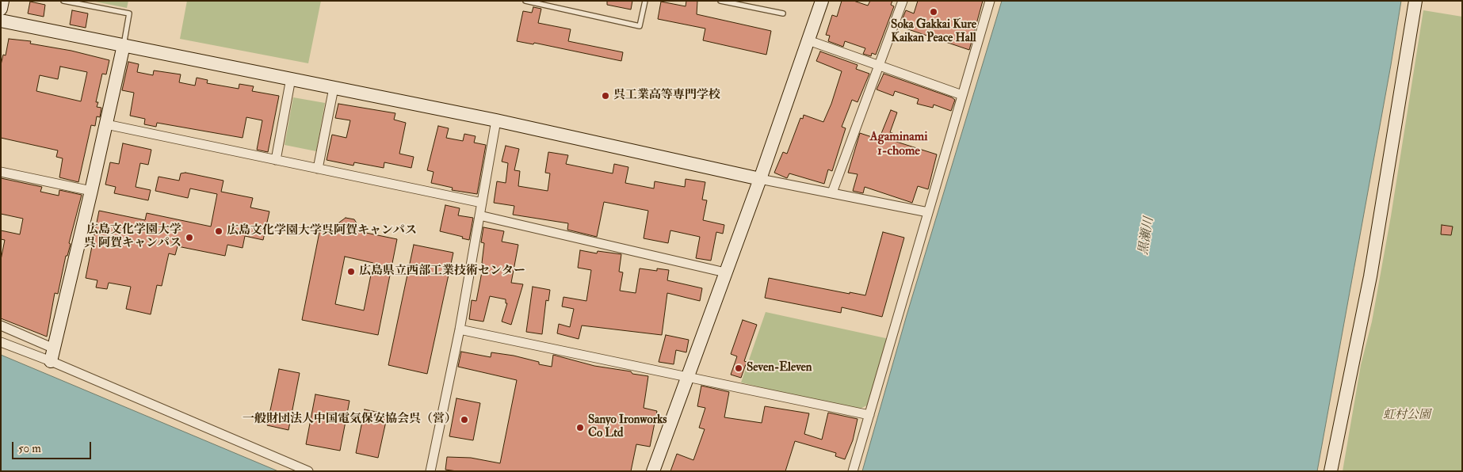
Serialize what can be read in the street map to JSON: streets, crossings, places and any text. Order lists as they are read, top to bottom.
{
  "districts": ["Agaminami 1-chome"],
  "water": ["黒瀬川"],
  "parks": ["虹村公園"],
  "places": [
    "Soka Gakkai Kure Kaikan Peace Hall",
    "呉工業高等専門学校",
    "広島文化学園大学呉阿賀キャンパス",
    "広島文化学園大学 呉 阿賀キャンパス",
    "広島県立西部工業技術センター",
    "Seven-Eleven",
    "一般財団法人中国電気保安協会呉（営）",
    "Sanyo Ironworks Co Ltd"
  ],
  "scale_bar": "50 m"
}
